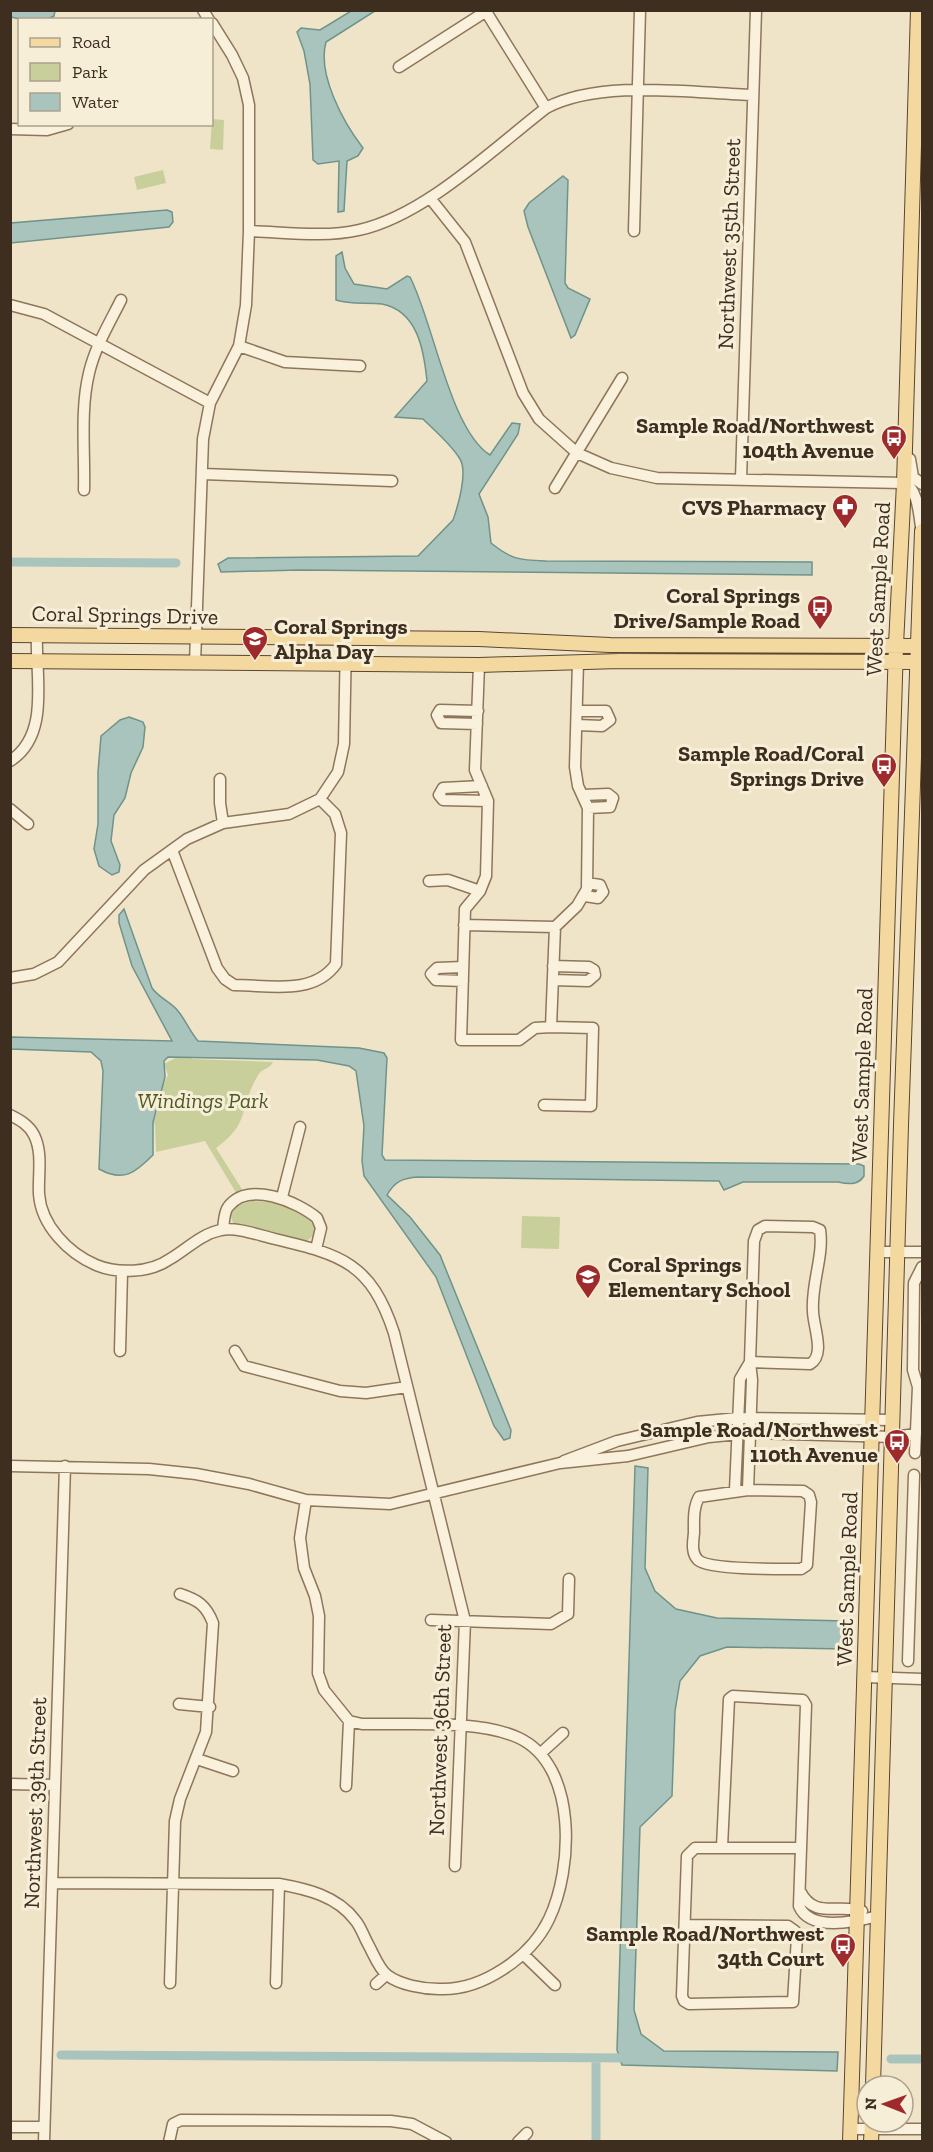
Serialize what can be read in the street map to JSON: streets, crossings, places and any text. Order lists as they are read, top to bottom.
{
  "streets": {
    "main road": ["West Sample Road", "Coral Springs Drive"],
    "street": ["Northwest 35th Street", "Northwest 36th Street", "Northwest 39th Street"]
  },
  "crossings": [
    ["West Sample Road", "Coral Springs Drive"]
  ],
  "parks": ["Windings Park"],
  "places": {
    "bus stop": [
      "Sample Road/Northwest 104th Avenue",
      "Coral Springs Drive/Sample Road",
      "Sample Road/Coral Springs Drive",
      "Sample Road/Northwest 110th Avenue",
      "Sample Road/Northwest 34th Court"
    ],
    "pharmacy": ["CVS Pharmacy"],
    "school or university": ["Coral Springs Alpha Day", "Coral Springs Elementary School"]
  },
  "legend": ["Road", "Park", "Water"],
  "north": "left"
}
